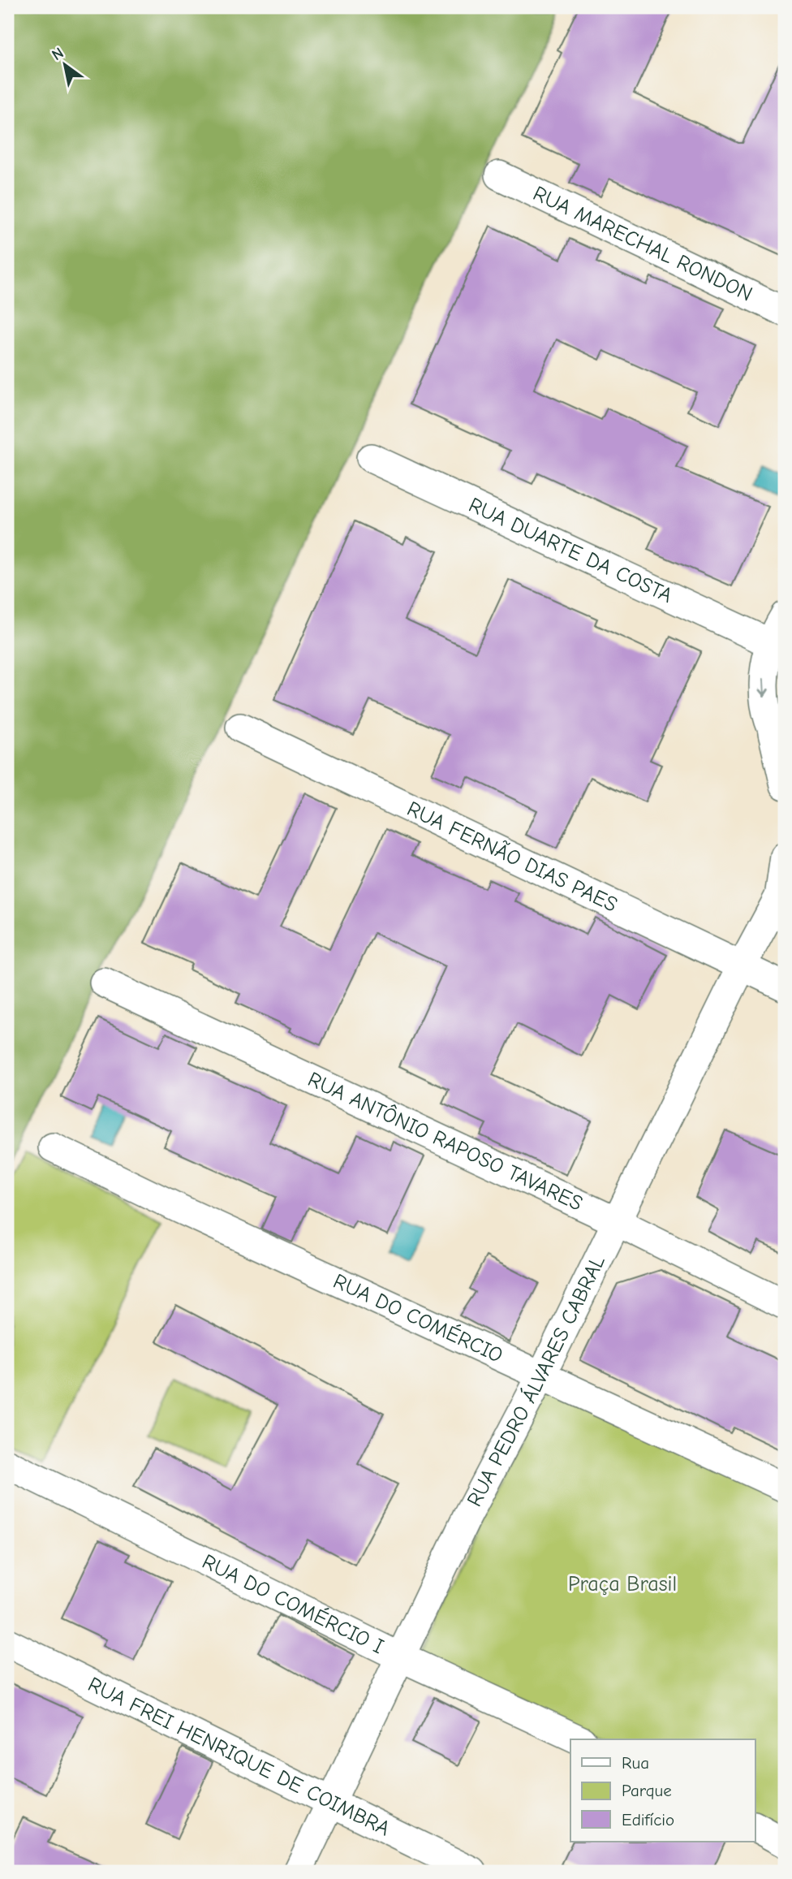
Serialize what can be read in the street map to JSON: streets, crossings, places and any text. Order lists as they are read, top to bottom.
{
  "streets": {
    "street": [
      "RUA MARECHAL RONDON",
      "RUA DUARTE DA COSTA",
      "RUA FERNÃO DIAS PAES",
      "RUA ANTÔNIO RAPOSO TAVARES",
      "RUA DO COMÉRCIO",
      "RUA PEDRO ÁLVARES CABRAL",
      "RUA DO COMÉRCIO I",
      "RUA FREI HENRIQUE DE COIMBRA"
    ]
  },
  "crossings": [
    ["RUA FERNÃO DIAS PAES", "RUA PEDRO ÁLVARES CABRAL"],
    ["RUA ANTÔNIO RAPOSO TAVARES", "RUA PEDRO ÁLVARES CABRAL"],
    ["RUA DO COMÉRCIO", "RUA PEDRO ÁLVARES CABRAL"],
    ["RUA PEDRO ÁLVARES CABRAL", "RUA DO COMÉRCIO I"],
    ["RUA PEDRO ÁLVARES CABRAL", "RUA FREI HENRIQUE DE COIMBRA"]
  ],
  "parks": ["Praça Brasil"],
  "legend": ["Rua", "Parque", "Edifício"],
  "north": "top left"
}
